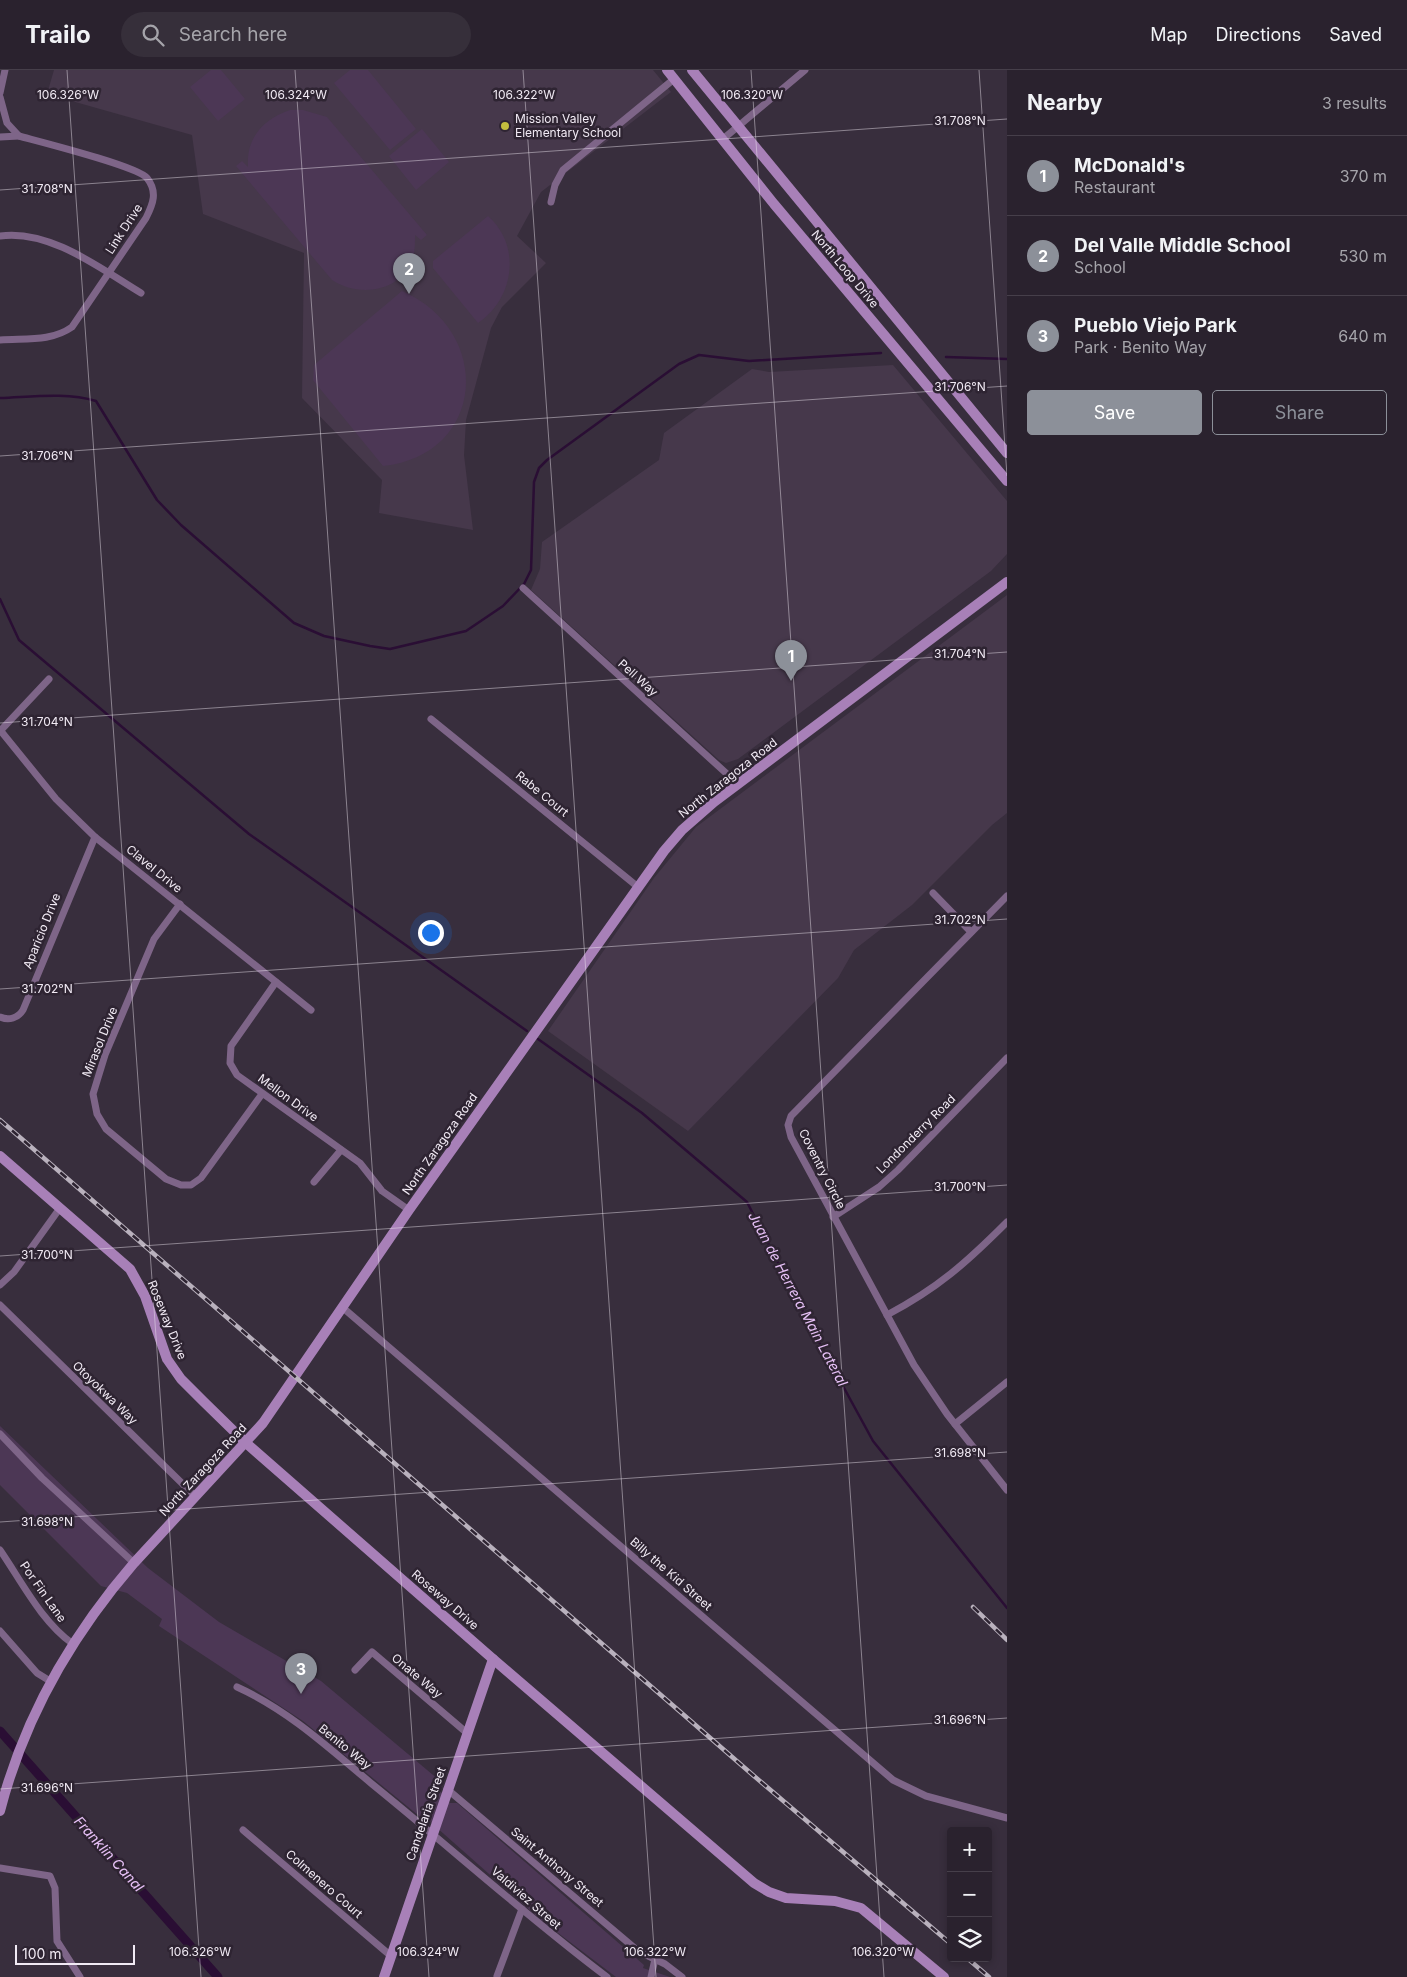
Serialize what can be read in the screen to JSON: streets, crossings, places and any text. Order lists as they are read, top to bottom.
{
  "streets": {
    "main road": [
      "North Loop Drive",
      "North Zaragoza Road",
      "Roseway Drive",
      "Candelaria Street"
    ],
    "street": [
      "Link Drive",
      "Pell Way",
      "Rabe Court",
      "Clavel Drive",
      "Aparicio Drive",
      "Mirasol Drive",
      "Mellon Drive",
      "Londonderry Road",
      "Coventry Circle",
      "Otoyokwa Way",
      "Billy the Kid Street",
      "Por Fin Lane",
      "Onate Way",
      "Benito Way",
      "Saint Anthony Street",
      "Colmenero Court",
      "Valdiviez Street"
    ]
  },
  "crossings": [
    ["Pell Way", "North Zaragoza Road"],
    ["North Zaragoza Road", "Rabe Court"],
    ["North Zaragoza Road", "Mellon Drive"],
    ["North Zaragoza Road", "Roseway Drive"],
    ["North Zaragoza Road", "Otoyokwa Way"],
    ["North Zaragoza Road", "Billy the Kid Street"],
    ["North Zaragoza Road", "Por Fin Lane"],
    ["Clavel Drive", "Aparicio Drive"],
    ["Clavel Drive", "Mirasol Drive"],
    ["Clavel Drive", "Mellon Drive"],
    ["Mirasol Drive", "Mellon Drive"],
    ["Londonderry Road", "Coventry Circle"],
    ["Roseway Drive", "Candelaria Street"],
    ["Onate Way", "Candelaria Street"],
    ["Benito Way", "Candelaria Street"],
    ["Benito Way", "Valdiviez Street"],
    ["Candelaria Street", "Saint Anthony Street"],
    ["Candelaria Street", "Colmenero Court"],
    ["Candelaria Street", "Valdiviez Street"]
  ],
  "water": ["Juan de Herrera Main Lateral", "Franklin Canal"],
  "places": ["Mission Valley Elementary School"],
  "scale_bar": "100 m",
  "page": {
    "header": "Trailo",
    "search": "Search here",
    "nav": ["Map", "Directions", "Saved"],
    "heading": ["Nearby", "3 results"],
    "list": [
      {
        "mark": "1",
        "name": "McDonald's",
        "note": "Restaurant",
        "value": "370 m"
      },
      {
        "mark": "2",
        "name": "Del Valle Middle School",
        "note": "School",
        "value": "530 m"
      },
      {
        "mark": "3",
        "name": "Pueblo Viejo Park",
        "note": "Park · Benito Way",
        "value": "640 m"
      }
    ],
    "pins": ["2", "1", "3"],
    "buttons": ["Save", "Share"],
    "map_buttons": ["+", "−"],
    "scale": "100 m"
  },
  "coordinates": [
    "106.326°W",
    "106.324°W",
    "106.322°W",
    "106.320°W",
    "31.708°N",
    "31.706°N",
    "31.704°N",
    "31.702°N",
    "31.700°N",
    "31.698°N",
    "31.696°N"
  ]
}
